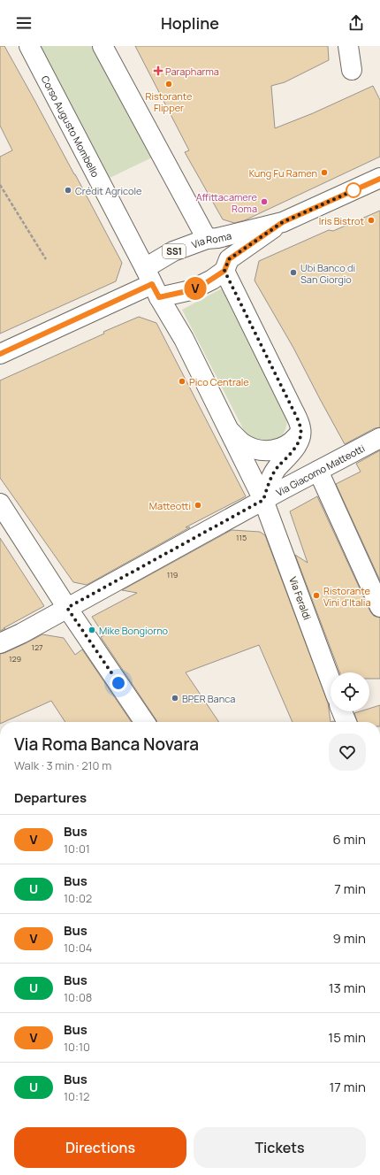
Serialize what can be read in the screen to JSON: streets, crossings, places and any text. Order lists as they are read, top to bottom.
{
  "streets": {
    "main road": [
      "Corso Augusto Mombello",
      "Via Roma",
      "SS1",
      "Via Giacomo Matteotti",
      "Via Feraldi"
    ]
  },
  "crossings": [
    ["Corso Augusto Mombello", "Via Roma"],
    ["Corso Augusto Mombello", "Via Giacomo Matteotti"],
    ["Corso Augusto Mombello", "Via Feraldi"],
    ["Via Giacomo Matteotti", "Via Feraldi"]
  ],
  "places": {
    "health": ["Parapharma"],
    "other": [
      "Ristorante Flipper",
      "Kung Fu Ramen",
      "Crédit Agricole",
      "Affittacamere Roma",
      "Iris Bistrot",
      "Ubi Banco di San Giorgio",
      "Pico Centrale",
      "Matteotti",
      "Ristorante Vini d'Italia",
      "Mike Bongiorno",
      "BPER Banca"
    ]
  },
  "lines": ["bus line V"],
  "house_numbers": [
    "115",
    "119",
    "127",
    "129"
  ],
  "page": {
    "header": "Hopline",
    "on_map": "V",
    "heading": [
      ["Via Roma Banca Novara", "Walk · 3 min · 210 m"],
      "Departures"
    ],
    "list": [
      {
        "mark": "V",
        "name": "Bus",
        "note": "10:01",
        "value": "6 min"
      },
      {
        "mark": "U",
        "name": "Bus",
        "note": "10:02",
        "value": "7 min"
      },
      {
        "mark": "V",
        "name": "Bus",
        "note": "10:04",
        "value": "9 min"
      },
      {
        "mark": "U",
        "name": "Bus",
        "note": "10:08",
        "value": "13 min"
      },
      {
        "mark": "V",
        "name": "Bus",
        "note": "10:10",
        "value": "15 min"
      },
      {
        "mark": "U",
        "name": "Bus",
        "note": "10:12",
        "value": "17 min"
      }
    ],
    "buttons": ["Directions", "Tickets"]
  }
}
